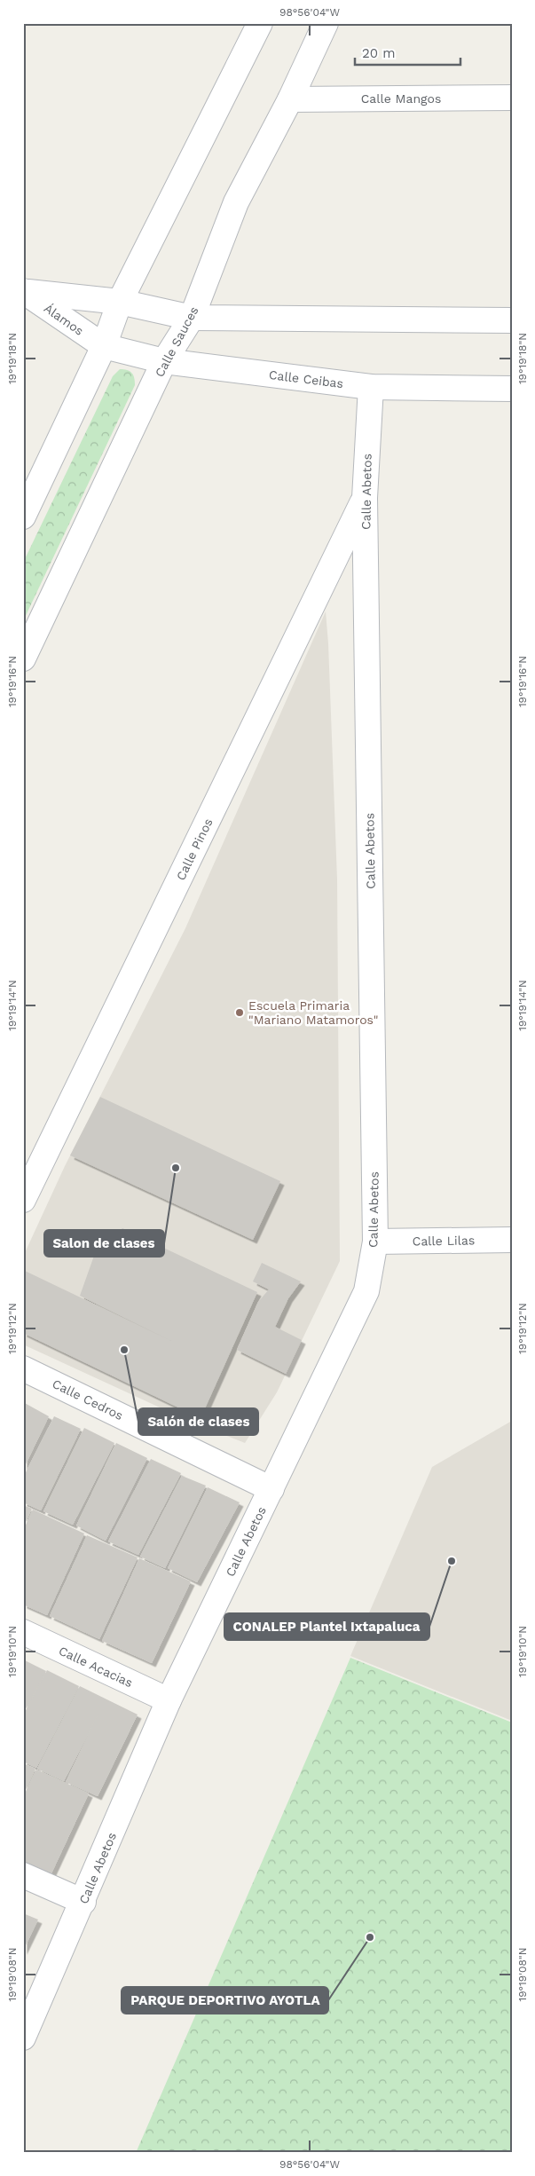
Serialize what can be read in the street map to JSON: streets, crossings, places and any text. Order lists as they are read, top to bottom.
{
  "streets": {
    "street": [
      "Calle Mangos",
      "Álamos",
      "Calle Sauces",
      "Calle Ceibas",
      "Calle Abetos",
      "Calle Pinos",
      "Calle Lilas",
      "Calle Cedros",
      "Calle Acacias"
    ]
  },
  "crossings": [
    ["Calle Mangos", "Calle Sauces"],
    ["Álamos", "Calle Ceibas"],
    ["Calle Sauces", "Calle Ceibas"],
    ["Calle Ceibas", "Calle Abetos"],
    ["Calle Abetos", "Calle Pinos"],
    ["Calle Abetos", "Calle Lilas"],
    ["Calle Abetos", "Calle Cedros"],
    ["Calle Abetos", "Calle Acacias"]
  ],
  "places": [
    "Escuela Primaria \"Mariano Matamoros\"",
    "Salon de clases",
    "Salón de clases",
    "CONALEP Plantel Ixtapaluca",
    "PARQUE DEPORTIVO AYOTLA"
  ],
  "scale_bar": "20 m",
  "coordinates": [
    "98°56'04\"W",
    "19°19'18\"N",
    "19°19'16\"N",
    "19°19'14\"N",
    "19°19'12\"N",
    "19°19'10\"N",
    "19°19'08\"N"
  ]
}
